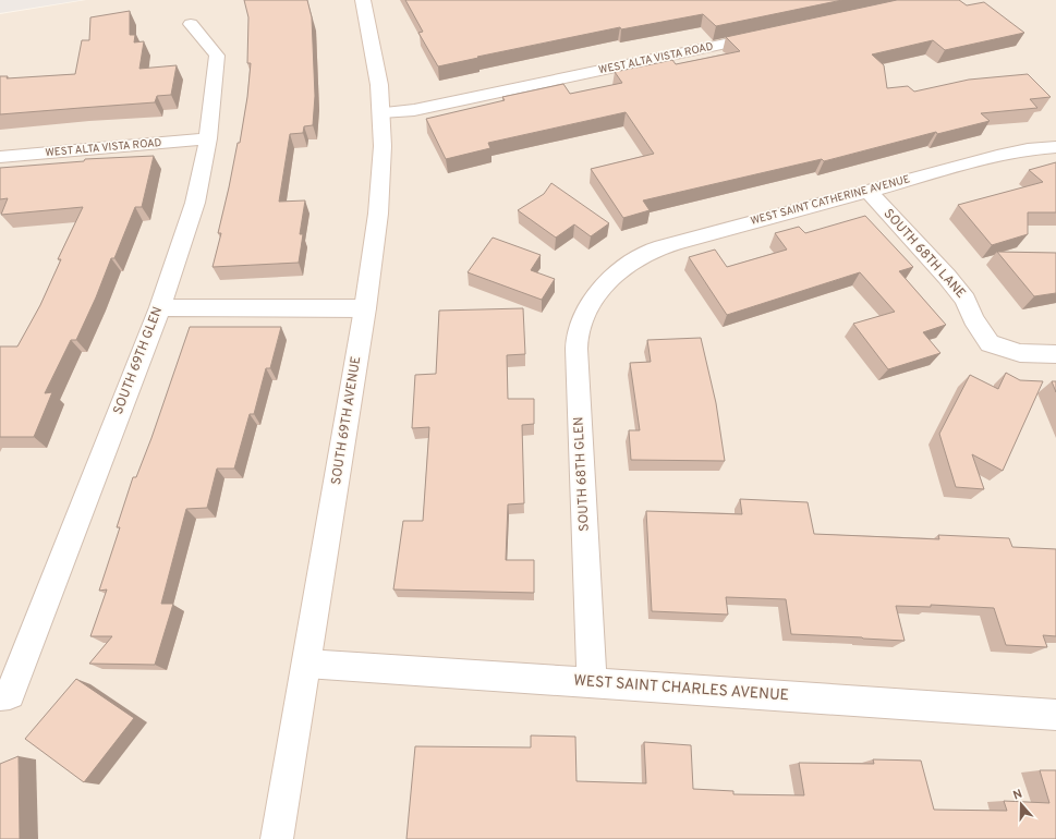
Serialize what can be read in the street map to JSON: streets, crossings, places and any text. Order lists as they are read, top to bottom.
{
  "streets": {
    "street": [
      "WEST ALTA VISTA ROAD",
      "WEST SAINT CATHERINE AVENUE",
      "SOUTH 68TH LANE",
      "SOUTH 69TH GLEN",
      "SOUTH 69TH AVENUE",
      "SOUTH 68TH GLEN",
      "WEST SAINT CHARLES AVENUE"
    ]
  },
  "crossings": [
    ["WEST ALTA VISTA ROAD", "SOUTH 69TH GLEN"],
    ["WEST ALTA VISTA ROAD", "SOUTH 69TH AVENUE"],
    ["WEST SAINT CATHERINE AVENUE", "SOUTH 68TH LANE"],
    ["WEST SAINT CATHERINE AVENUE", "SOUTH 68TH GLEN"],
    ["SOUTH 69TH AVENUE", "WEST SAINT CHARLES AVENUE"],
    ["SOUTH 68TH GLEN", "WEST SAINT CHARLES AVENUE"]
  ],
  "north": "top"
}
